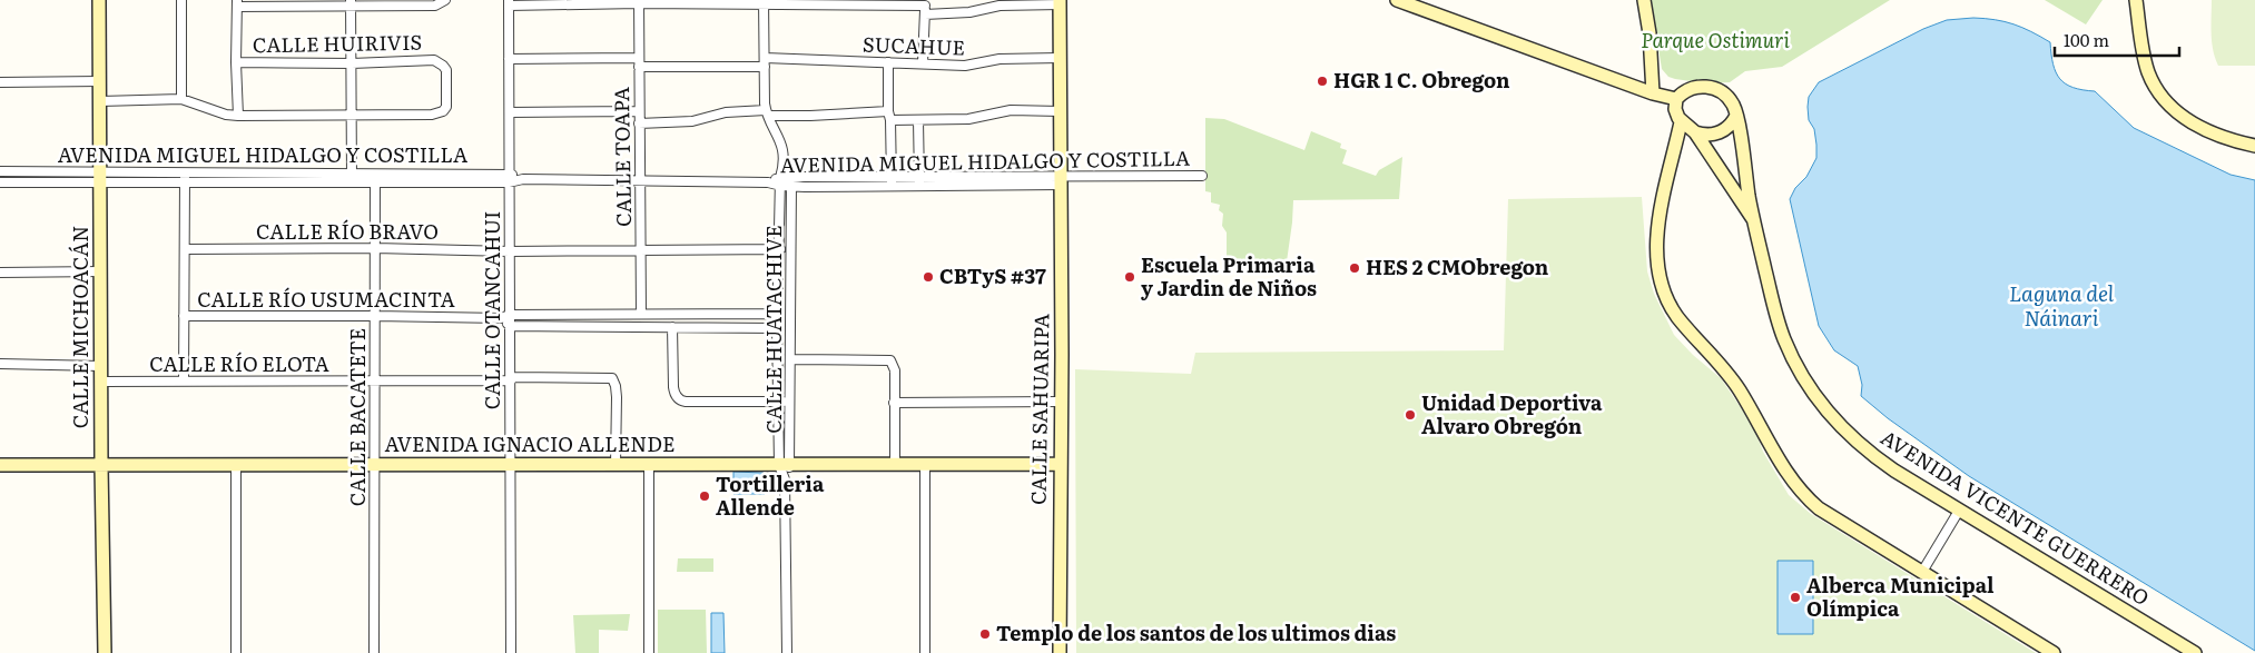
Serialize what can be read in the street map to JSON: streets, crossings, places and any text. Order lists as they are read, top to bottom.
{
  "streets": {
    "street": [
      "CALLE HUIRIVIS",
      "SUCAHUE",
      "AVENIDA MIGUEL HIDALGO Y COSTILLA",
      "CALLE TOAPA",
      "CALLE RÍO BRAVO",
      "CALLE RÍO USUMACINTA",
      "CALLE OTANCAHUI",
      "CALLE MICHOACÁN",
      "CALLE HUATACHIVE",
      "CALLE RÍO ELOTA",
      "CALLE SAHUARIPA",
      "CALLE BACATETE",
      "AVENIDA IGNACIO ALLENDE",
      "AVENIDA VICENTE GUERRERO"
    ]
  },
  "crossings": [
    ["SUCAHUE", "CALLE TOAPA"],
    ["SUCAHUE", "CALLE OTANCAHUI"],
    ["SUCAHUE", "CALLE SAHUARIPA"],
    ["AVENIDA MIGUEL HIDALGO Y COSTILLA", "CALLE TOAPA"],
    ["AVENIDA MIGUEL HIDALGO Y COSTILLA", "CALLE OTANCAHUI"],
    ["AVENIDA MIGUEL HIDALGO Y COSTILLA", "CALLE MICHOACÁN"],
    ["AVENIDA MIGUEL HIDALGO Y COSTILLA", "CALLE HUATACHIVE"],
    ["AVENIDA MIGUEL HIDALGO Y COSTILLA", "CALLE SAHUARIPA"],
    ["AVENIDA MIGUEL HIDALGO Y COSTILLA", "CALLE BACATETE"],
    ["CALLE TOAPA", "CALLE RÍO BRAVO"],
    ["CALLE RÍO BRAVO", "CALLE OTANCAHUI"],
    ["CALLE RÍO BRAVO", "CALLE HUATACHIVE"],
    ["CALLE RÍO BRAVO", "CALLE BACATETE"],
    ["CALLE RÍO USUMACINTA", "CALLE OTANCAHUI"],
    ["CALLE RÍO USUMACINTA", "CALLE BACATETE"],
    ["CALLE OTANCAHUI", "CALLE RÍO ELOTA"],
    ["CALLE OTANCAHUI", "AVENIDA IGNACIO ALLENDE"],
    ["CALLE MICHOACÁN", "CALLE RÍO ELOTA"],
    ["CALLE MICHOACÁN", "AVENIDA IGNACIO ALLENDE"],
    ["CALLE HUATACHIVE", "AVENIDA IGNACIO ALLENDE"],
    ["CALLE RÍO ELOTA", "CALLE BACATETE"],
    ["CALLE RÍO ELOTA", "AVENIDA IGNACIO ALLENDE"],
    ["CALLE SAHUARIPA", "AVENIDA IGNACIO ALLENDE"],
    ["CALLE BACATETE", "AVENIDA IGNACIO ALLENDE"]
  ],
  "water": ["Laguna del Náinari"],
  "parks": ["Parque Ostimuri"],
  "places": [
    "HGR 1 C. Obregon",
    "HES 2 CMObregon",
    "CBTyS #37",
    "Escuela Primaria y Jardin de Niños",
    "Unidad Deportiva Alvaro Obregón",
    "Tortilleria Allende",
    "Alberca Municipal Olímpica",
    "Templo de los santos de los ultimos dias"
  ],
  "scale_bar": "100 m"
}
